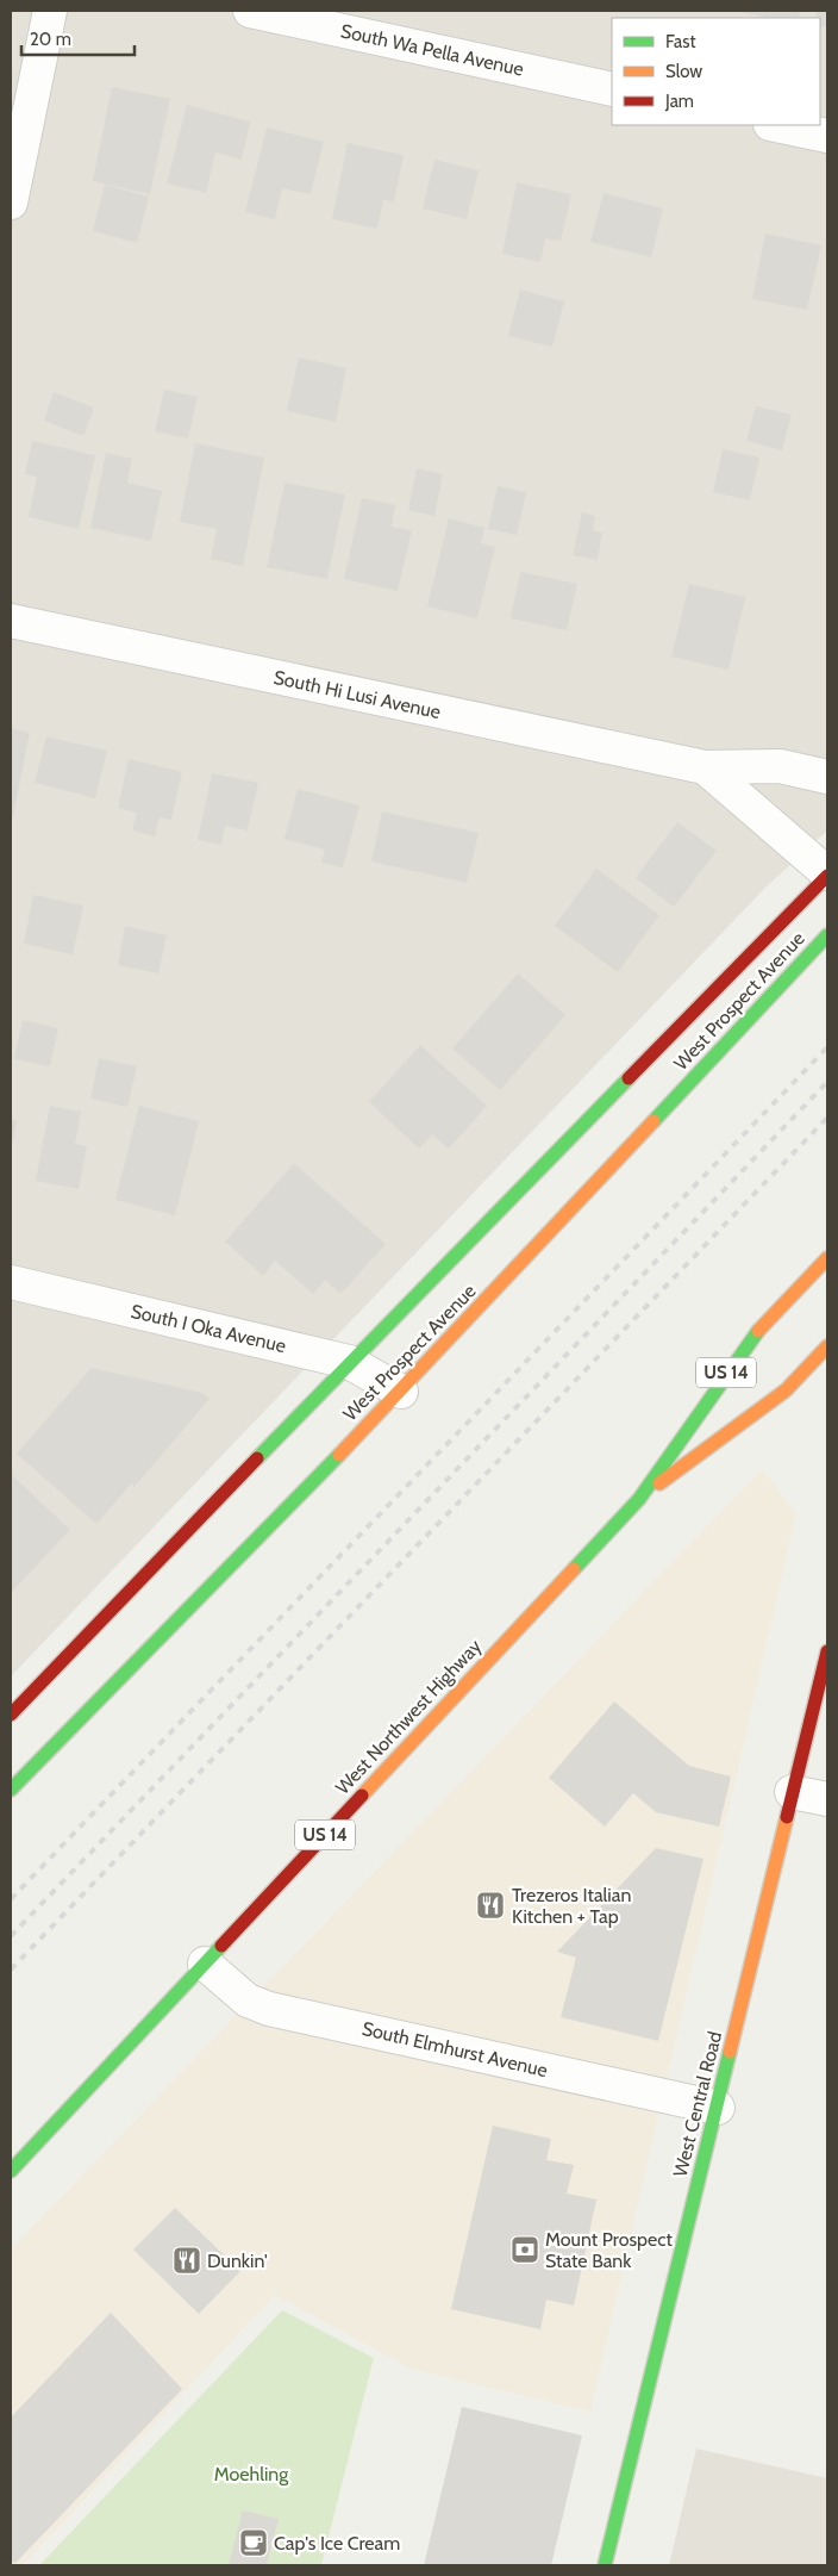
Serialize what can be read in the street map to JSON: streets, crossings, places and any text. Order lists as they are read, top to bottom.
{
  "streets": {
    "main road": [
      "West Prospect Avenue",
      "US 14",
      "West Northwest Highway",
      "West Central Road"
    ],
    "street": [
      "South Wa Pella Avenue",
      "South Hi Lusi Avenue",
      "South I Oka Avenue",
      "South Elmhurst Avenue"
    ]
  },
  "crossings": [
    ["South Hi Lusi Avenue", "West Prospect Avenue"],
    ["West Prospect Avenue", "South I Oka Avenue"],
    ["West Northwest Highway", "South Elmhurst Avenue"],
    ["South Elmhurst Avenue", "West Central Road"]
  ],
  "parks": ["Moehling"],
  "places": {
    "restaurant": ["Trezeros Italian Kitchen + Tap", "Dunkin'"],
    "bank": ["Mount Prospect State Bank"],
    "cafe": ["Cap's Ice Cream"]
  },
  "legend": ["Fast", "Slow", "Jam"],
  "scale_bar": "20 m"
}
